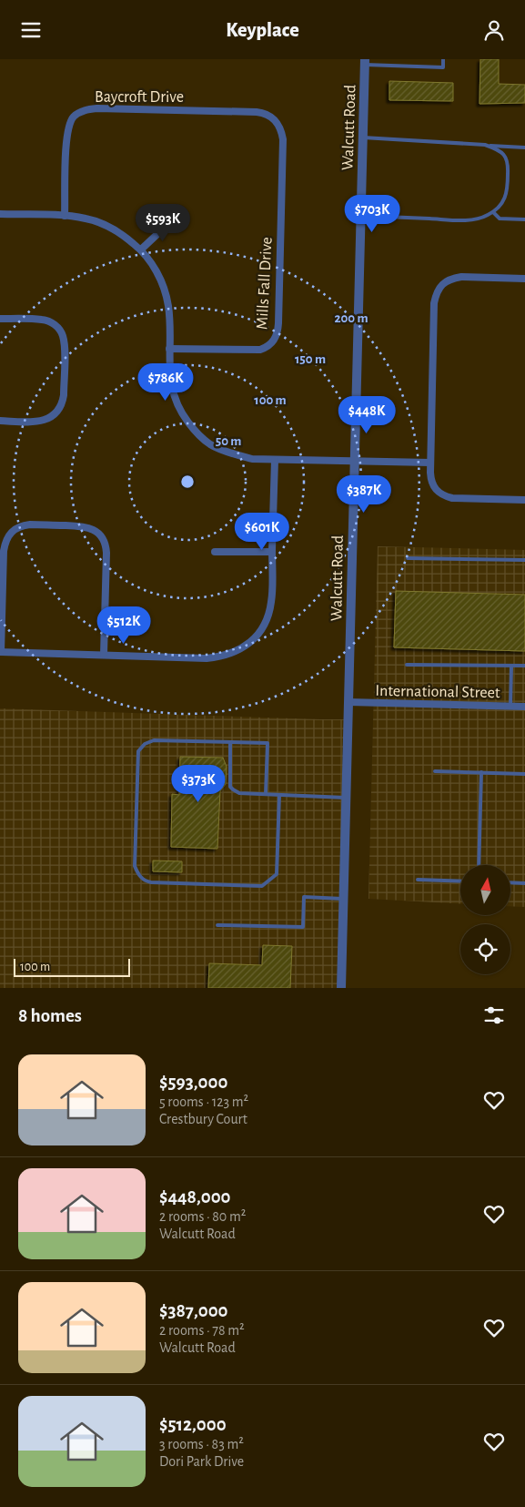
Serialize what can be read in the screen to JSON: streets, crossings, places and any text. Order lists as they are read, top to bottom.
{
  "streets": {
    "street": [
      "Baycroft Drive",
      "Walcutt Road",
      "Mills Fall Drive",
      "International Street"
    ]
  },
  "crossings": [
    ["Baycroft Drive", "Mills Fall Drive"],
    ["Walcutt Road", "International Street"]
  ],
  "scale_bar": "100 m",
  "north": "top",
  "page": {
    "header": "Keyplace",
    "price": [
      "$703K",
      "$593K",
      "$786K",
      "$448K",
      "$387K",
      "$601K",
      "$512K",
      "$373K"
    ],
    "scale": "100 m",
    "heading": "8 homes",
    "list": [
      {
        "name": "$593,000",
        "note": "5 rooms · 123 m² · Crestbury Court"
      },
      {
        "name": "$448,000",
        "note": "2 rooms · 80 m² · Walcutt Road"
      },
      {
        "name": "$387,000",
        "note": "2 rooms · 78 m² · Walcutt Road"
      },
      {
        "name": "$512,000",
        "note": "3 rooms · 83 m² · Dori Park Drive"
      }
    ]
  },
  "rings": [
    "200 m",
    "150 m",
    "100 m",
    "50 m"
  ]
}
